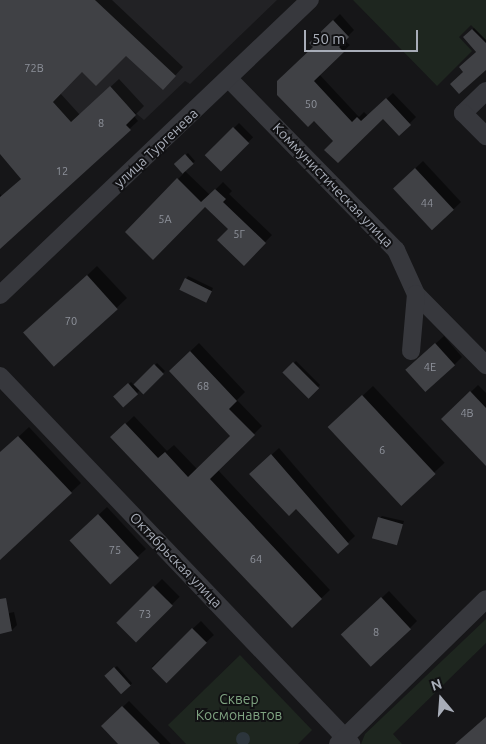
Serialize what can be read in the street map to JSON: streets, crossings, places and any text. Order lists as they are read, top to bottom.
{
  "streets": {
    "street": ["улица Тургенева", "Коммунистическая улица", "Октябрьская улица"]
  },
  "crossings": [
    ["улица Тургенева", "Коммунистическая улица"]
  ],
  "parks": ["Сквер Космонавтов"],
  "house_numbers": [
    "72В",
    "50",
    "8",
    "12",
    "44",
    "5А",
    "5Г",
    "70",
    "4Е",
    "68",
    "4В",
    "6",
    "75",
    "64",
    "73",
    "8"
  ],
  "scale_bar": "50 m",
  "north": "top"
}
